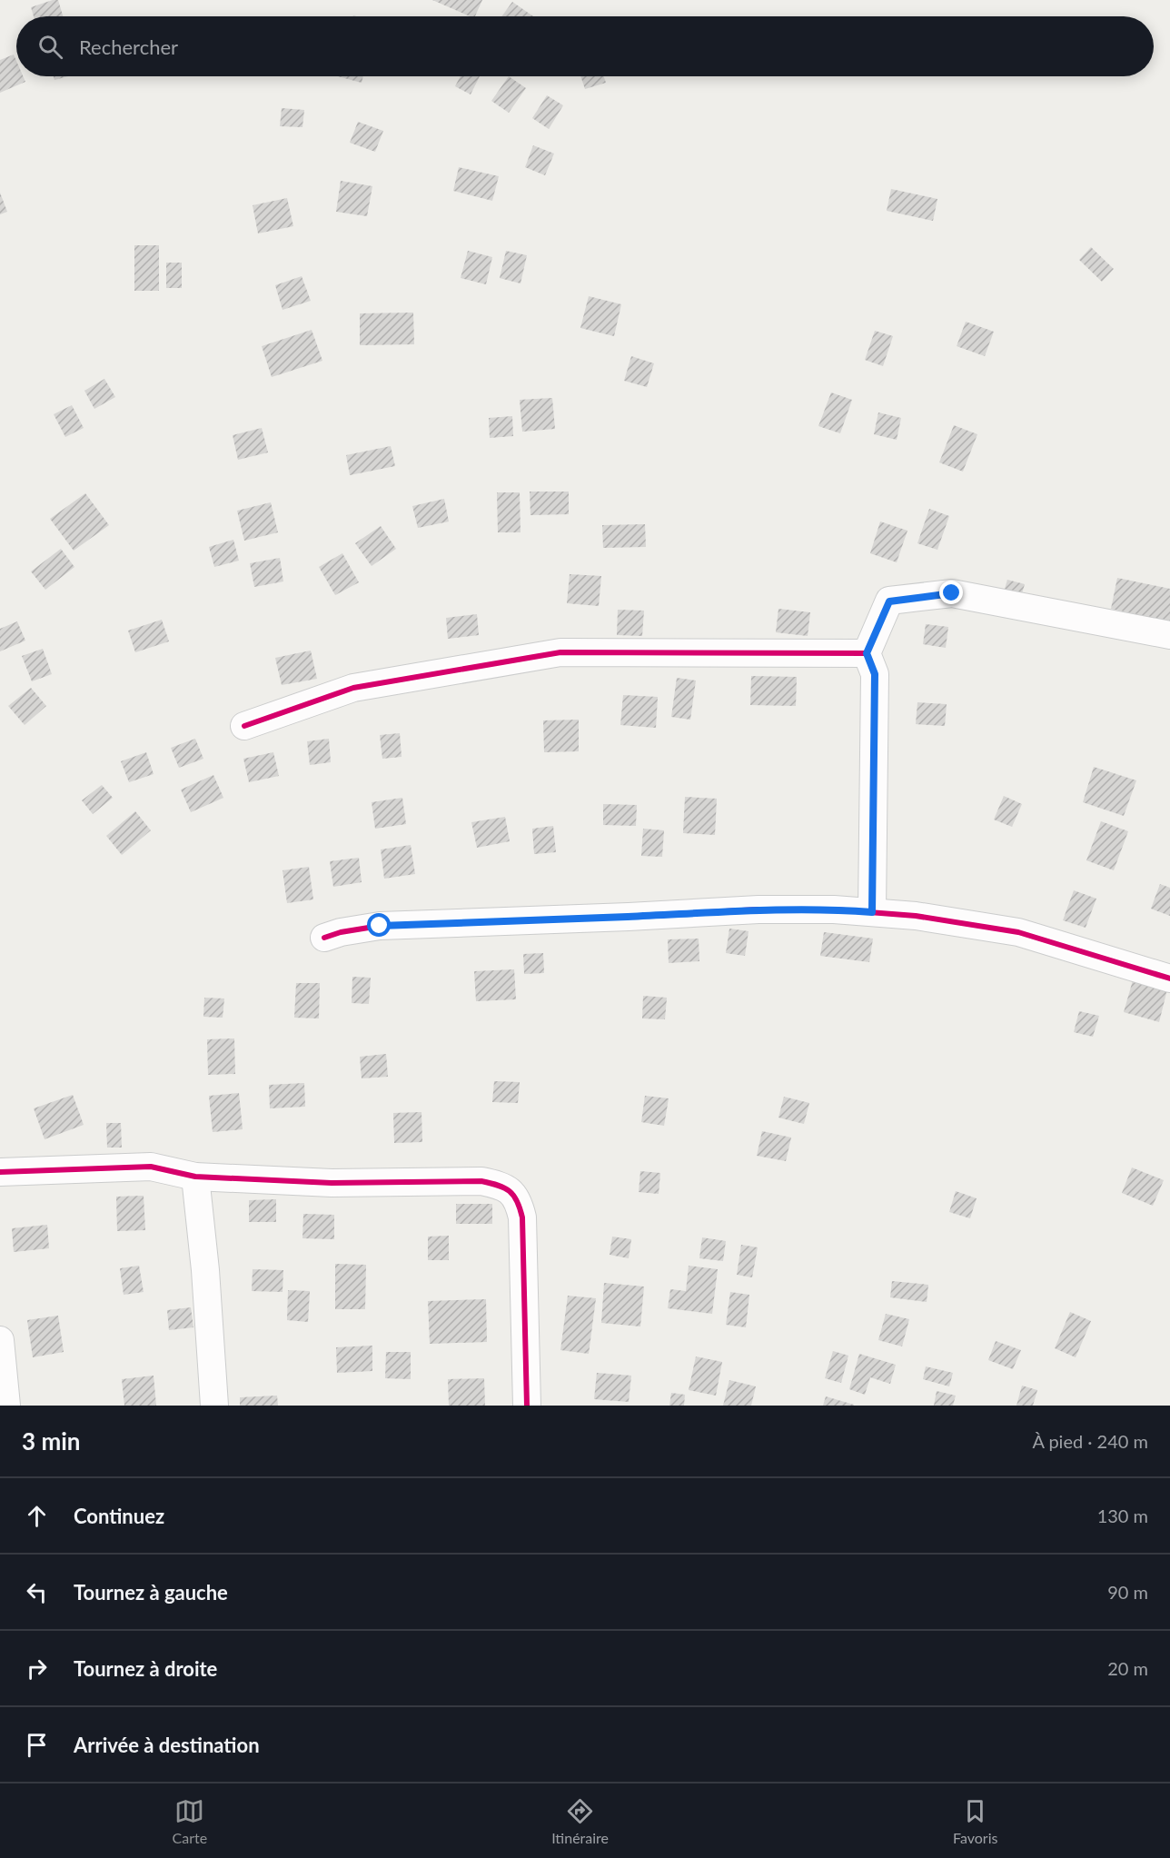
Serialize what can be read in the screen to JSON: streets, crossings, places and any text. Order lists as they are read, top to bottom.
{
  "page": {
    "search": "Rechercher",
    "heading": ["3 min", "À pied · 240 m"],
    "list": [
      ["Continuez", "130 m"],
      ["Tournez à gauche", "90 m"],
      ["Tournez à droite", "20 m"],
      "Arrivée à destination"
    ],
    "nav": ["Carte", "Itinéraire", "Favoris"]
  }
}
